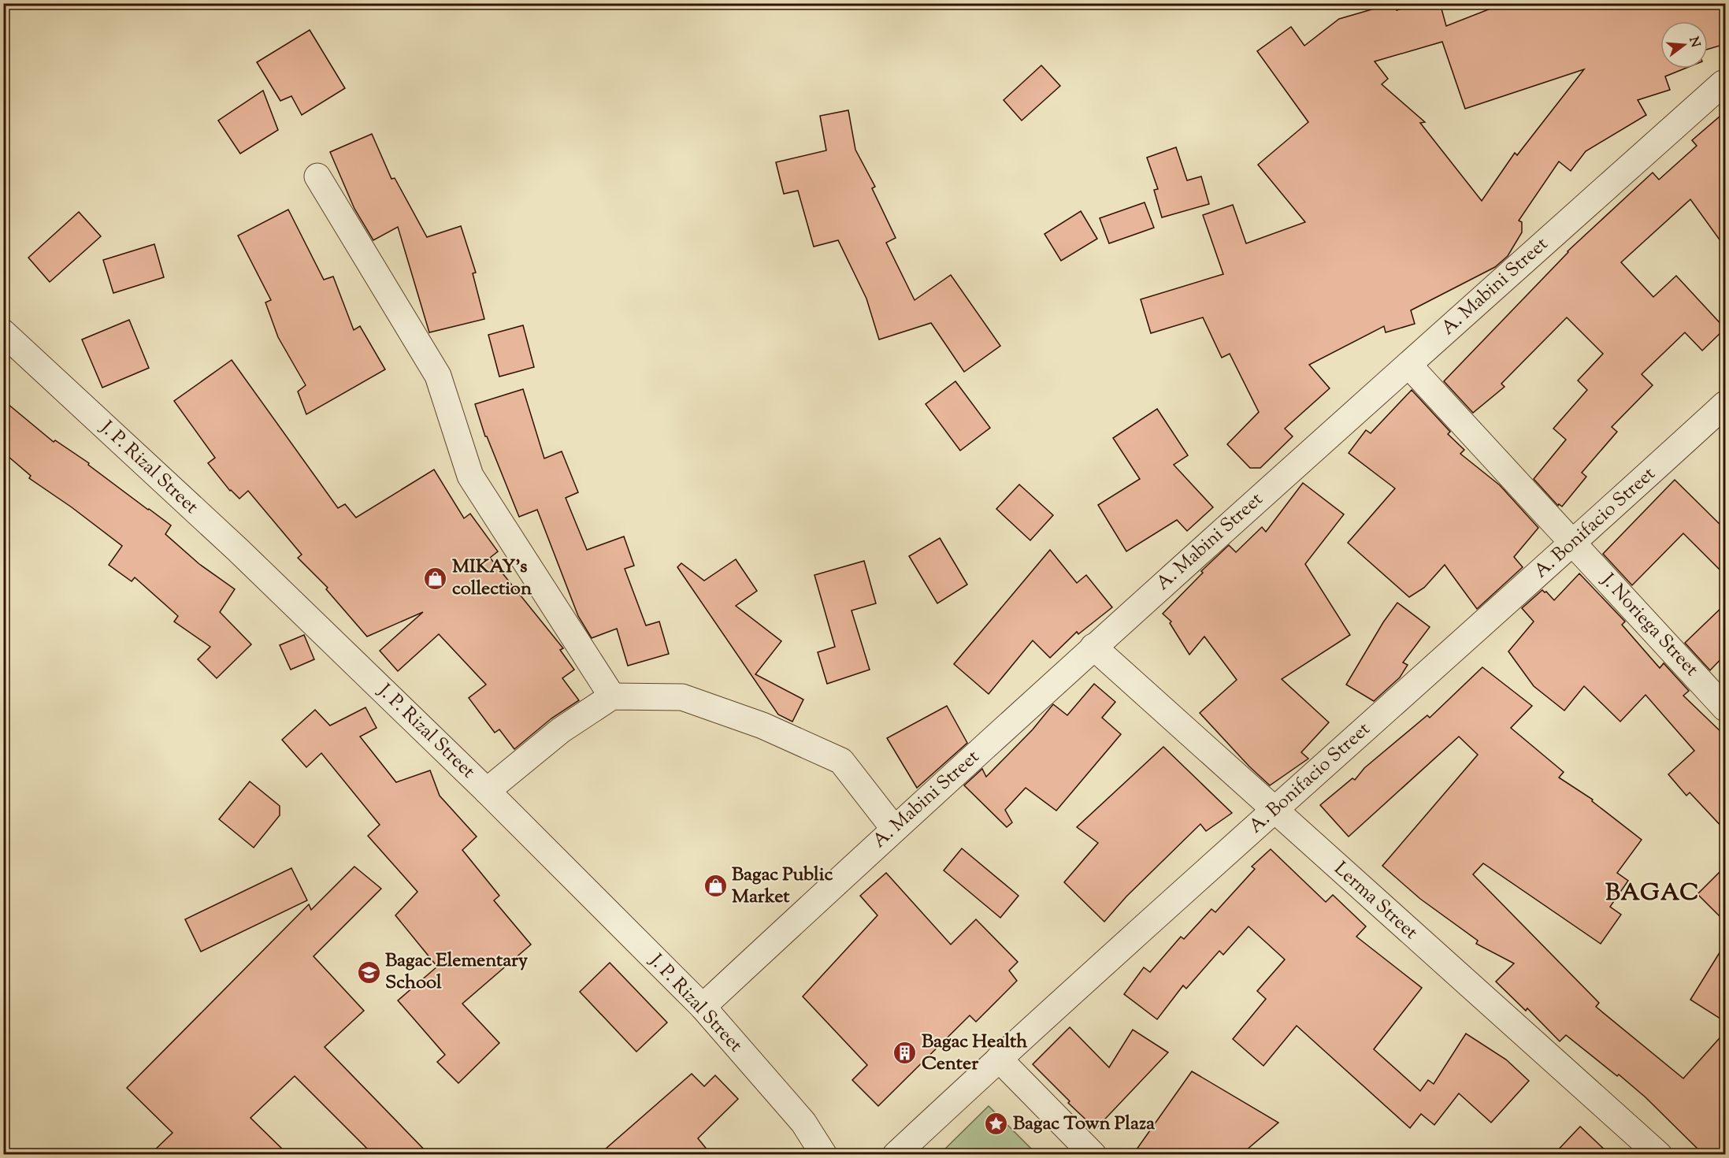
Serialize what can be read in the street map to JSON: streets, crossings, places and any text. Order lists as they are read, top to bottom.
{
  "streets": {
    "street": [
      "A. Mabini Street",
      "J. P. Rizal Street",
      "A. Bonifacio Street",
      "J. Noriega Street",
      "Lerma Street"
    ]
  },
  "crossings": [
    ["A. Mabini Street", "J. P. Rizal Street"],
    ["A. Mabini Street", "J. Noriega Street"],
    ["A. Mabini Street", "Lerma Street"],
    ["A. Bonifacio Street", "J. Noriega Street"],
    ["A. Bonifacio Street", "Lerma Street"]
  ],
  "districts": ["BAGAC"],
  "places": {
    "shop": ["MIKAY’s collection", "Bagac Public Market"],
    "school or university": ["Bagac Elementary School"],
    "building": ["Bagac Health Center"],
    "place": ["Bagac Town Plaza"]
  },
  "north": "right"
}
